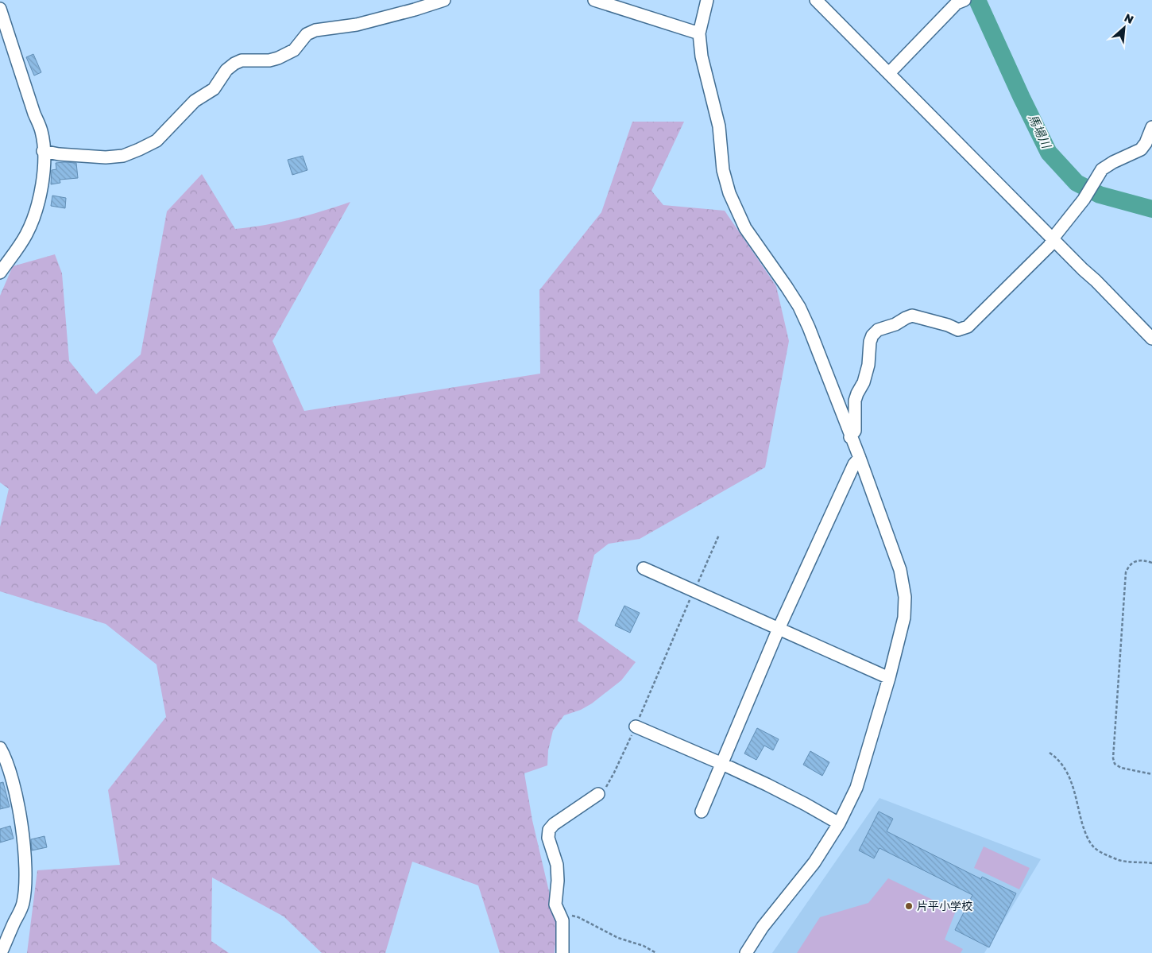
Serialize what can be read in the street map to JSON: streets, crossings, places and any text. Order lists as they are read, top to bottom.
{
  "water": ["馬場川"],
  "places": ["片平小学校"],
  "north": "top right"
}
